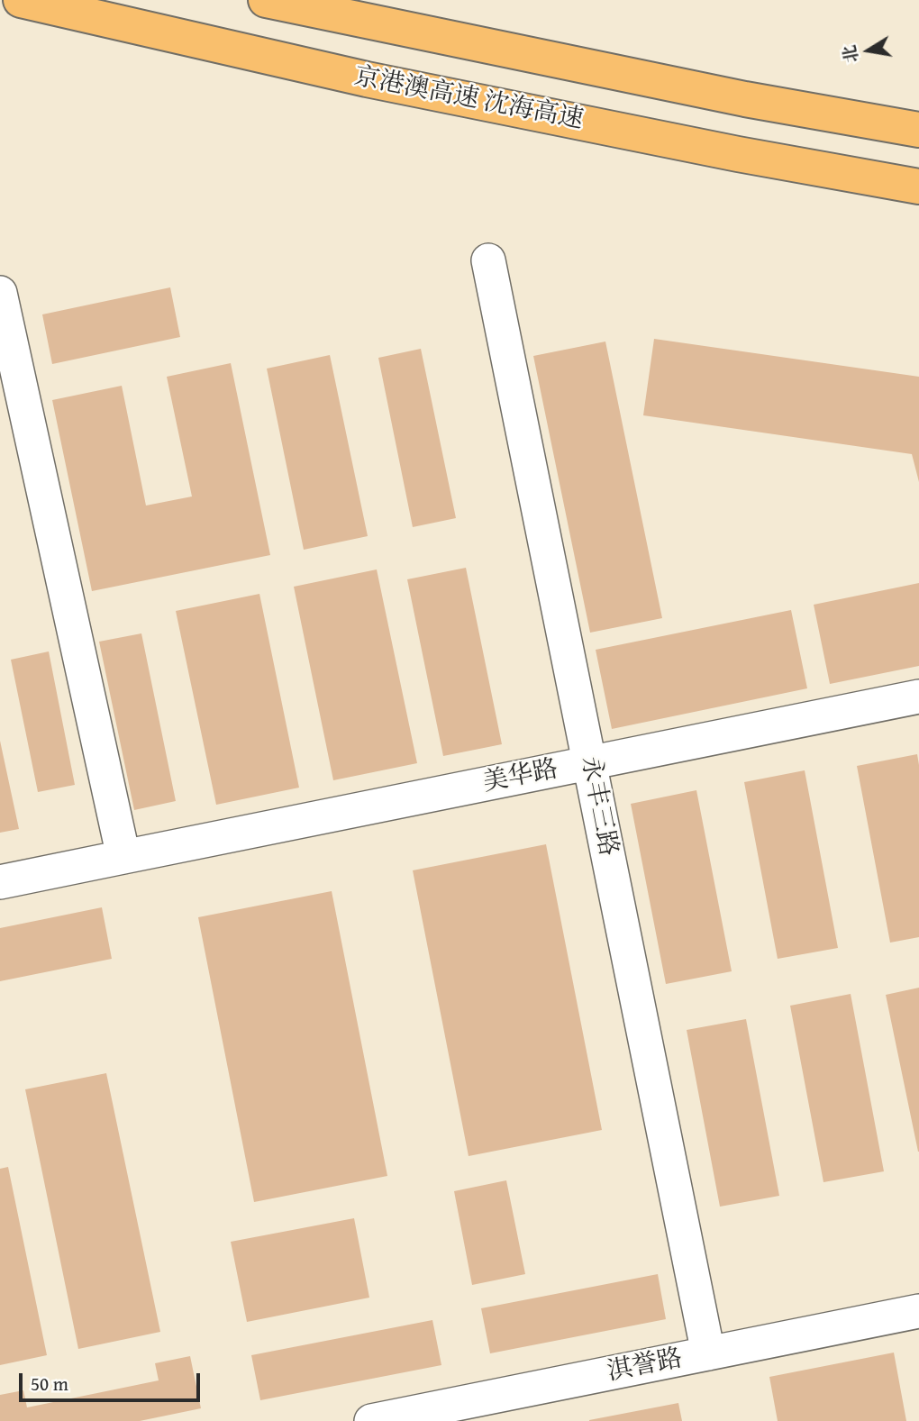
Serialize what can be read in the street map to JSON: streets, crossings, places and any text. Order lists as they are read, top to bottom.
{
  "streets": {
    "highway": ["京港澳高速 沈海高速"],
    "street": ["美华路", "永丰三路", "淇誉路"]
  },
  "crossings": [
    ["美华路", "永丰三路"],
    ["永丰三路", "淇誉路"]
  ],
  "scale_bar": "50 m",
  "north": "left"
}
